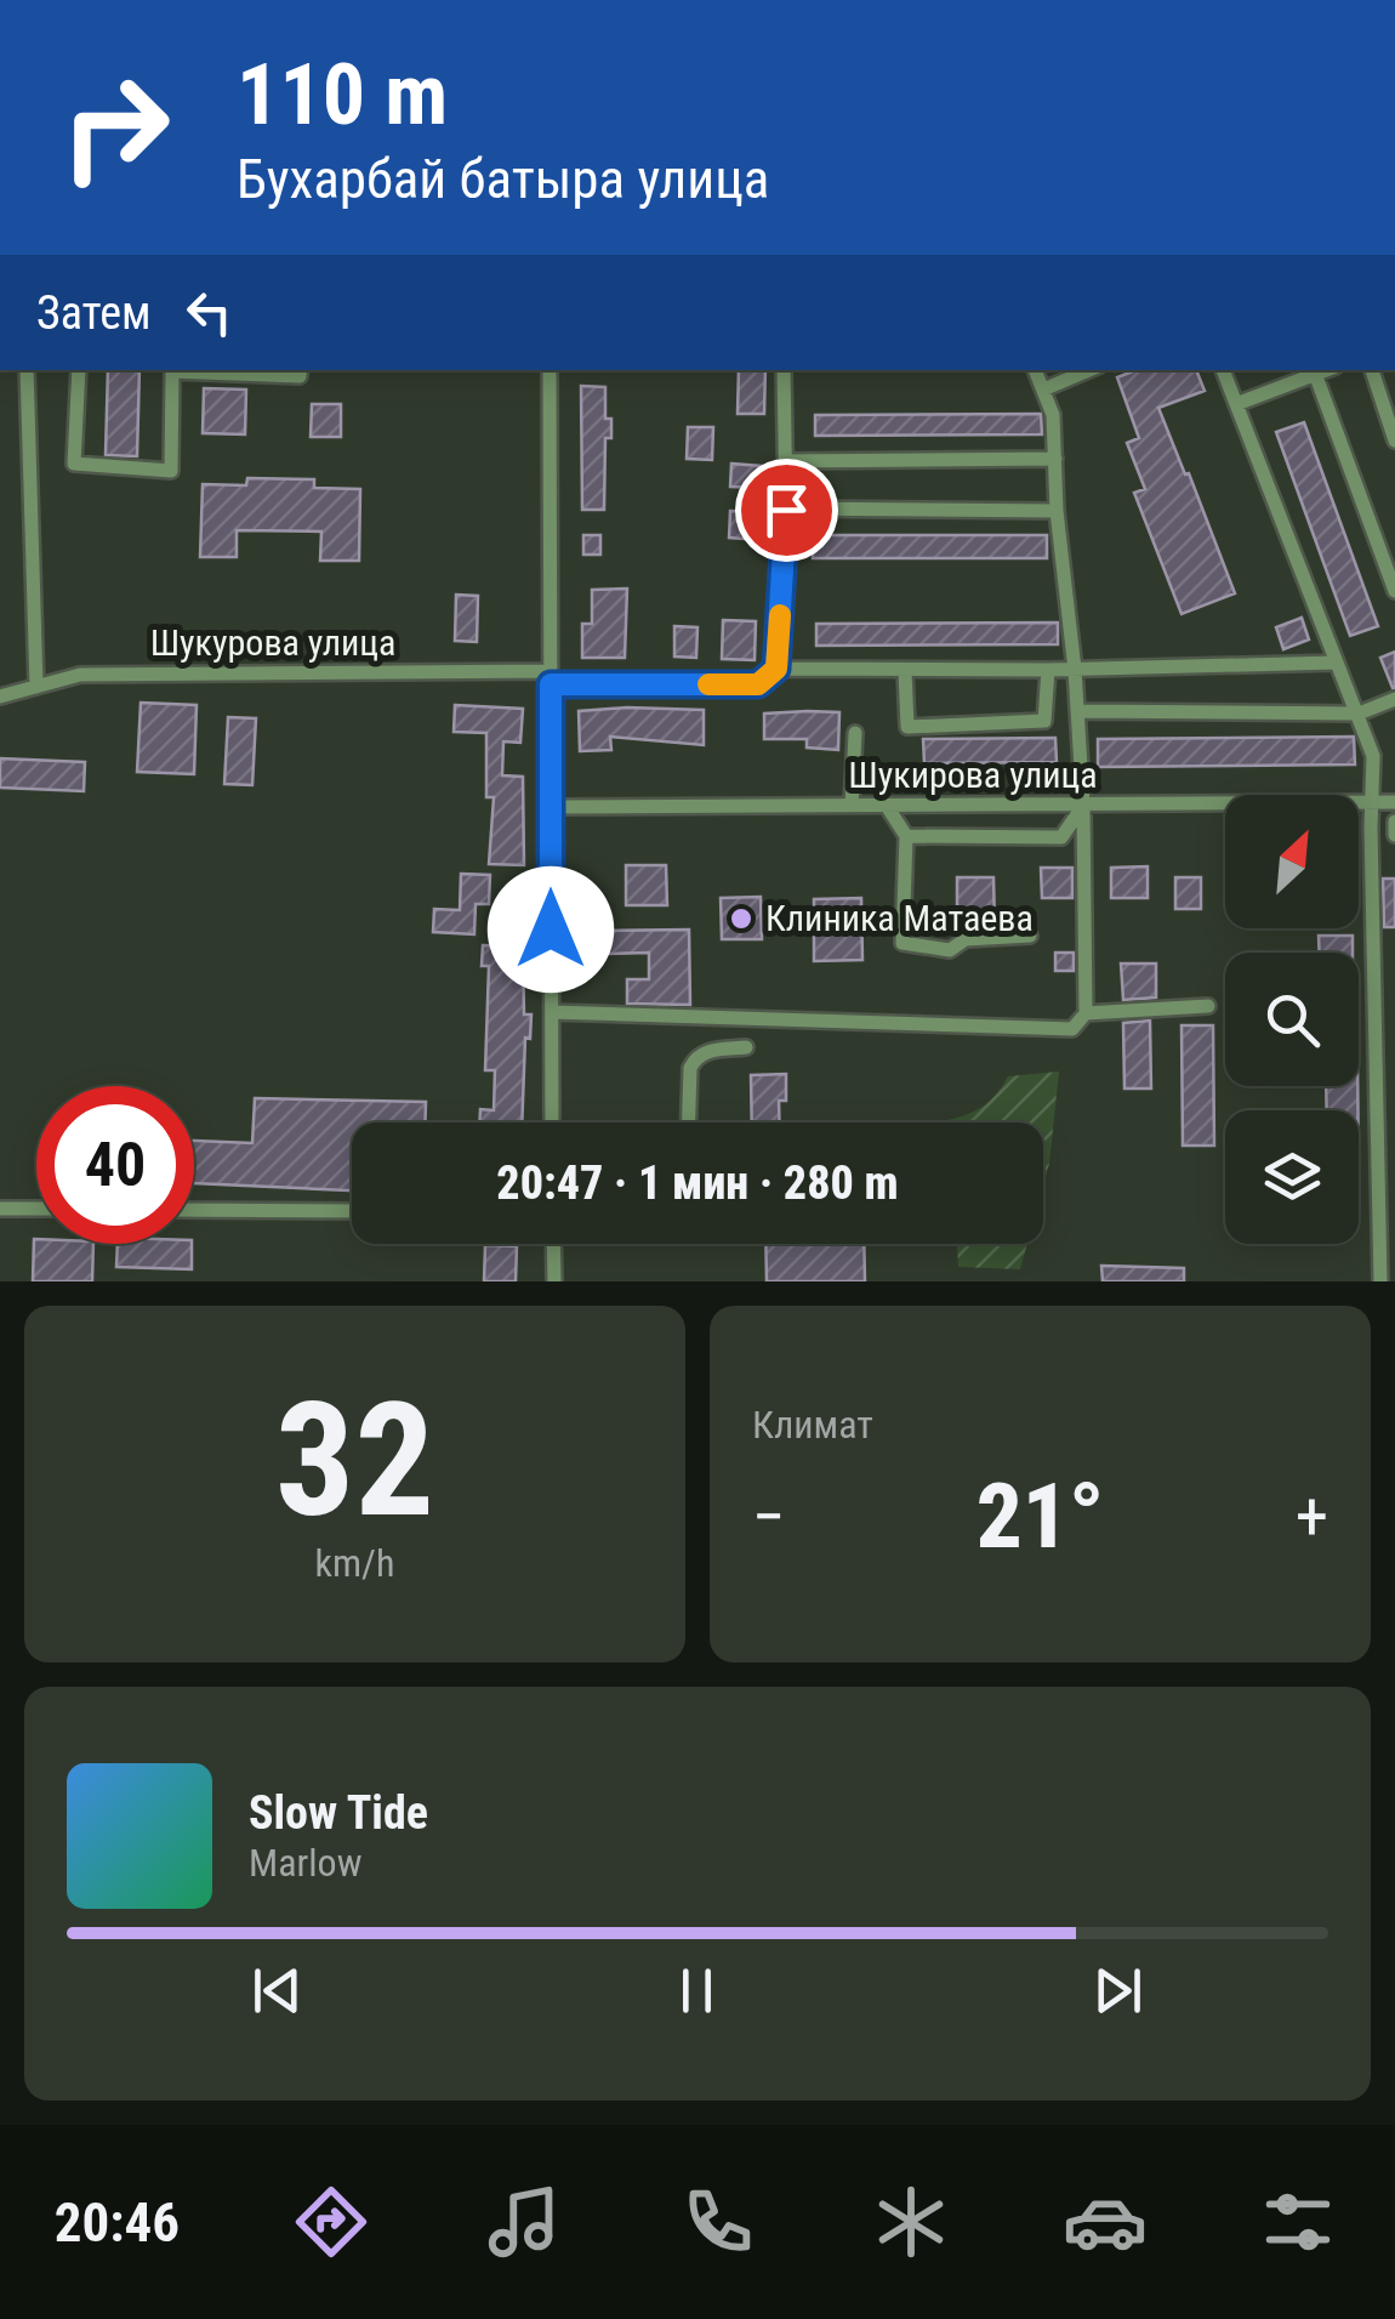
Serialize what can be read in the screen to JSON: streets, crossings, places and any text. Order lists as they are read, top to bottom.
{
  "streets": {
    "street": ["Шукурова улица", "Шукирова улица"]
  },
  "places": ["Клиника Матаева"],
  "north": "top right",
  "page": {
    "turn": ["110 m", "Бухарбай батыра улица"],
    "then": "Затем",
    "limit": "40",
    "trip": "20:47 · 1 мин · 280 m",
    "tile": [
      ["32", "km/h"],
      "Климат"
    ],
    "heat": ["−", "21°", "+"],
    "song": ["Slow Tide", "Marlow"],
    "tabs": "20:46"
  }
}
